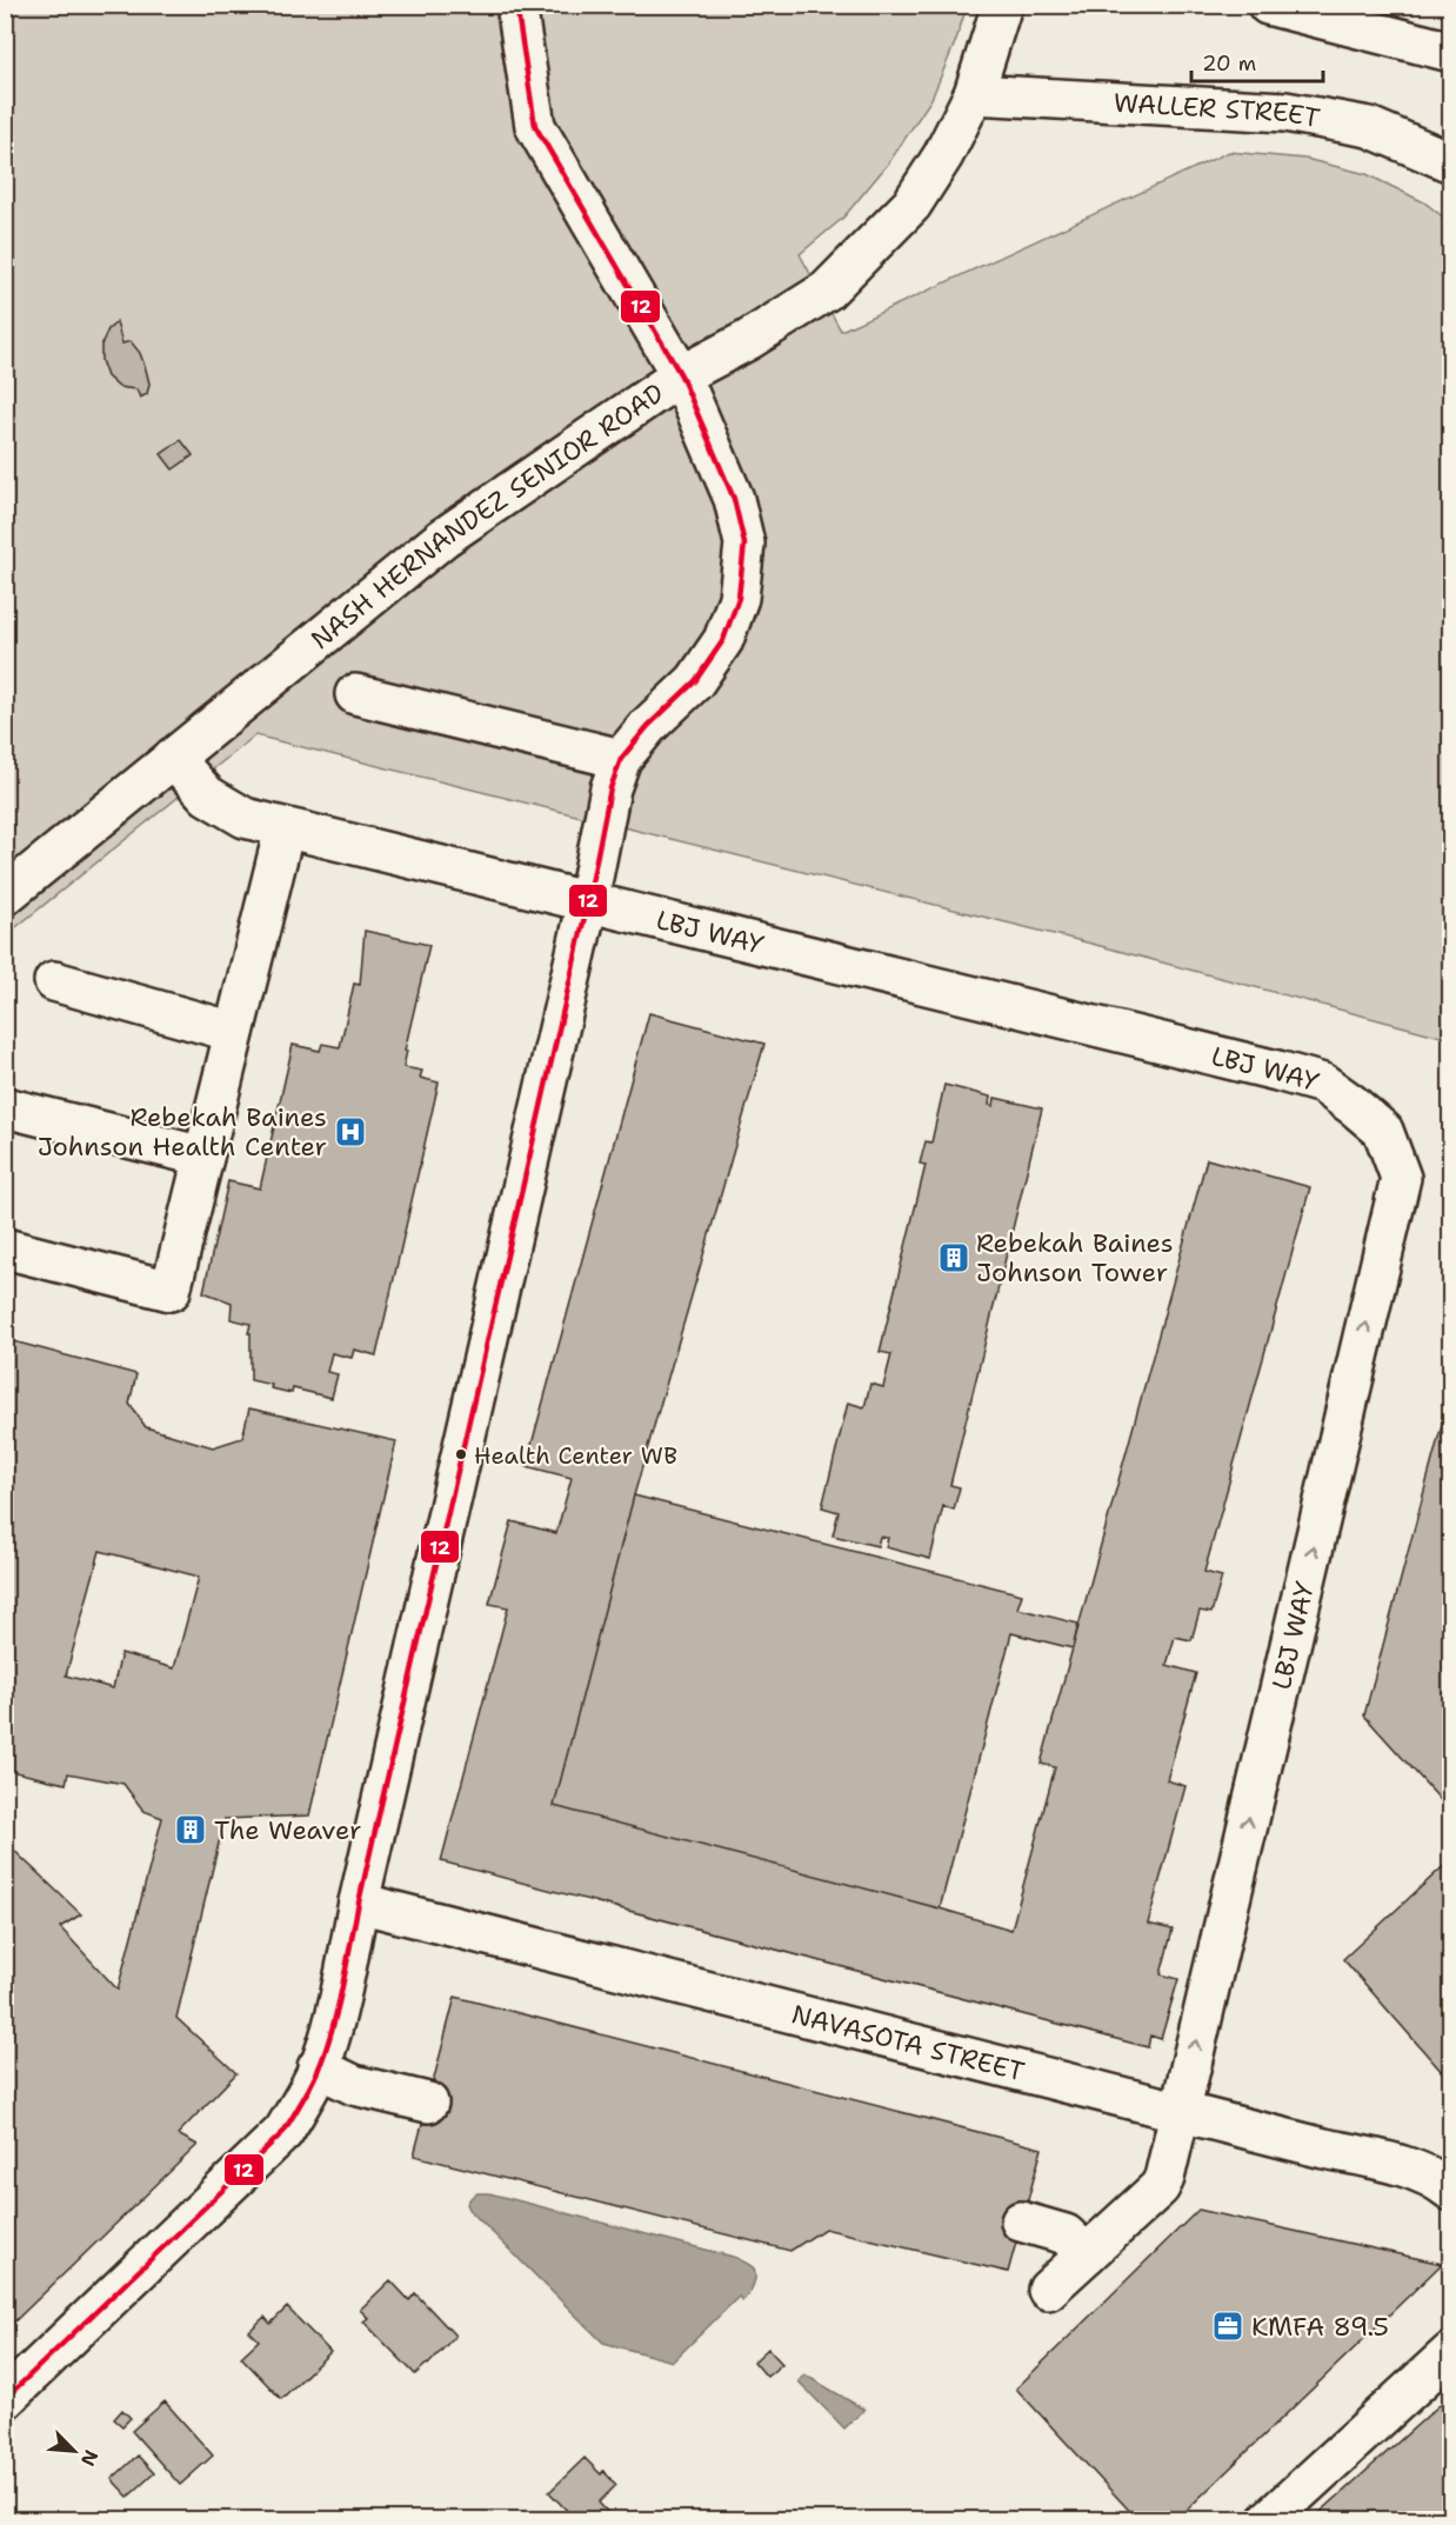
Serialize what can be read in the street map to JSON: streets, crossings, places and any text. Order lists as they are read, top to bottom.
{
  "streets": {
    "street": [
      "WALLER STREET",
      "NASH HERNANDEZ SENIOR ROAD",
      "LBJ WAY",
      "NAVASOTA STREET"
    ]
  },
  "crossings": [
    ["WALLER STREET", "NASH HERNANDEZ SENIOR ROAD"],
    ["NASH HERNANDEZ SENIOR ROAD", "LBJ WAY"],
    ["LBJ WAY", "NAVASOTA STREET"]
  ],
  "places": {
    "hospital": ["Rebekah Baines Johnson Health Center"],
    "building": ["Rebekah Baines Johnson Tower", "The Weaver"],
    "other": ["Health Center WB"],
    "office": ["KMFA 89.5"]
  },
  "lines": ["transit line 12"],
  "scale_bar": "20 m",
  "north": "bottom right"
}
